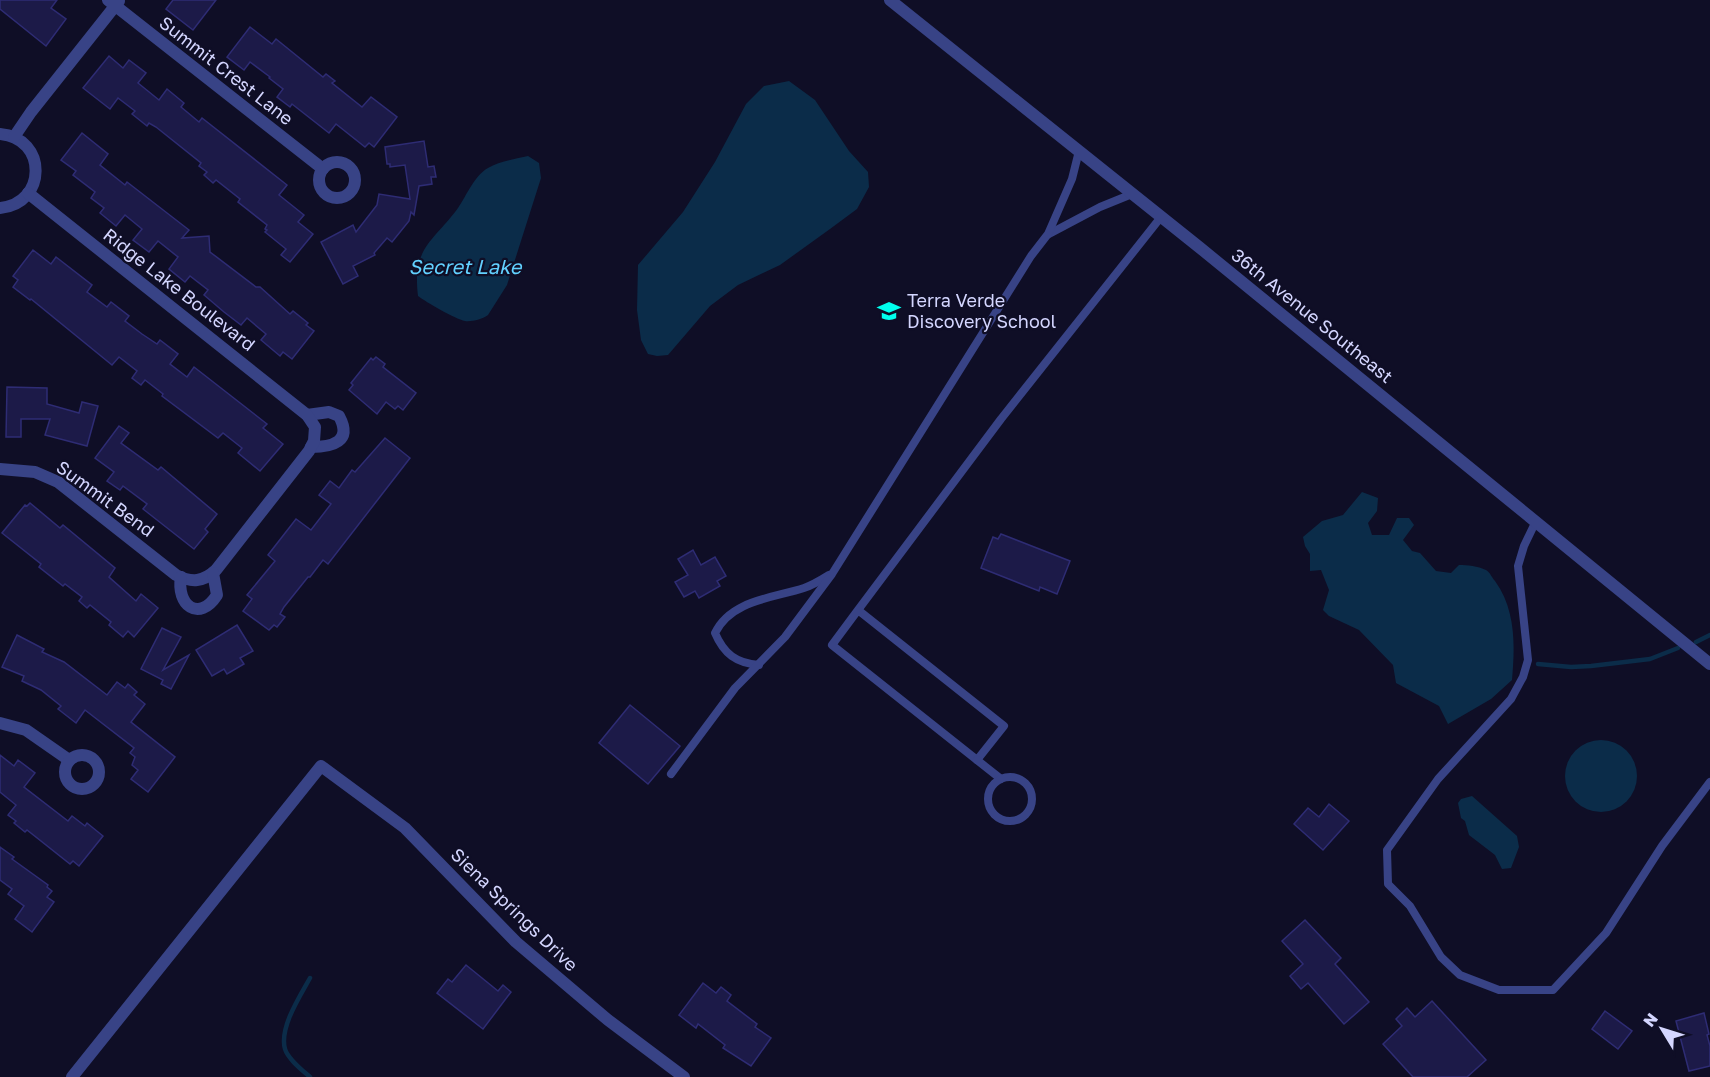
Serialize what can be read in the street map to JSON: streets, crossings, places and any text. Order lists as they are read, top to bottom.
{
  "streets": {
    "street": [
      "Summit Crest Lane",
      "Ridge Lake Boulevard",
      "36th Avenue Southeast",
      "Summit Bend",
      "Siena Springs Drive"
    ]
  },
  "water": ["Secret Lake"],
  "places": {
    "school or university": ["Terra Verde Discovery School"]
  },
  "north": "top left"
}
